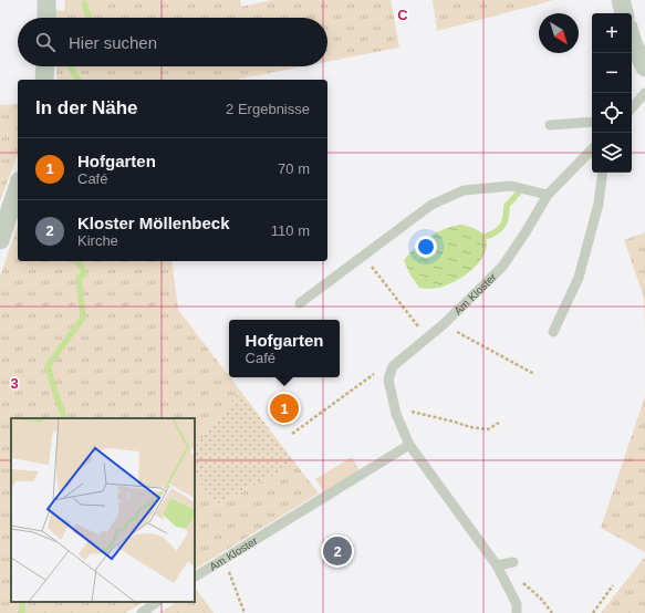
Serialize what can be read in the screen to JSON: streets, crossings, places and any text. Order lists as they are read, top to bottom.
{
  "streets": {
    "lane": ["Am Kloster"]
  },
  "north": "bottom right",
  "page": {
    "map_buttons": ["+", "−"],
    "search": "Hier suchen",
    "heading": ["In der Nähe", "2 Ergebnisse"],
    "list": [
      {
        "mark": "1",
        "name": "Hofgarten",
        "note": "Café",
        "value": "70 m"
      },
      {
        "mark": "2",
        "name": "Kloster Möllenbeck",
        "note": "Kirche",
        "value": "110 m"
      }
    ],
    "popup": ["Hofgarten", "Café"],
    "pins": ["1", "2"]
  },
  "grid": {
    "columns": ["C"],
    "rows": ["3"]
  }
}
